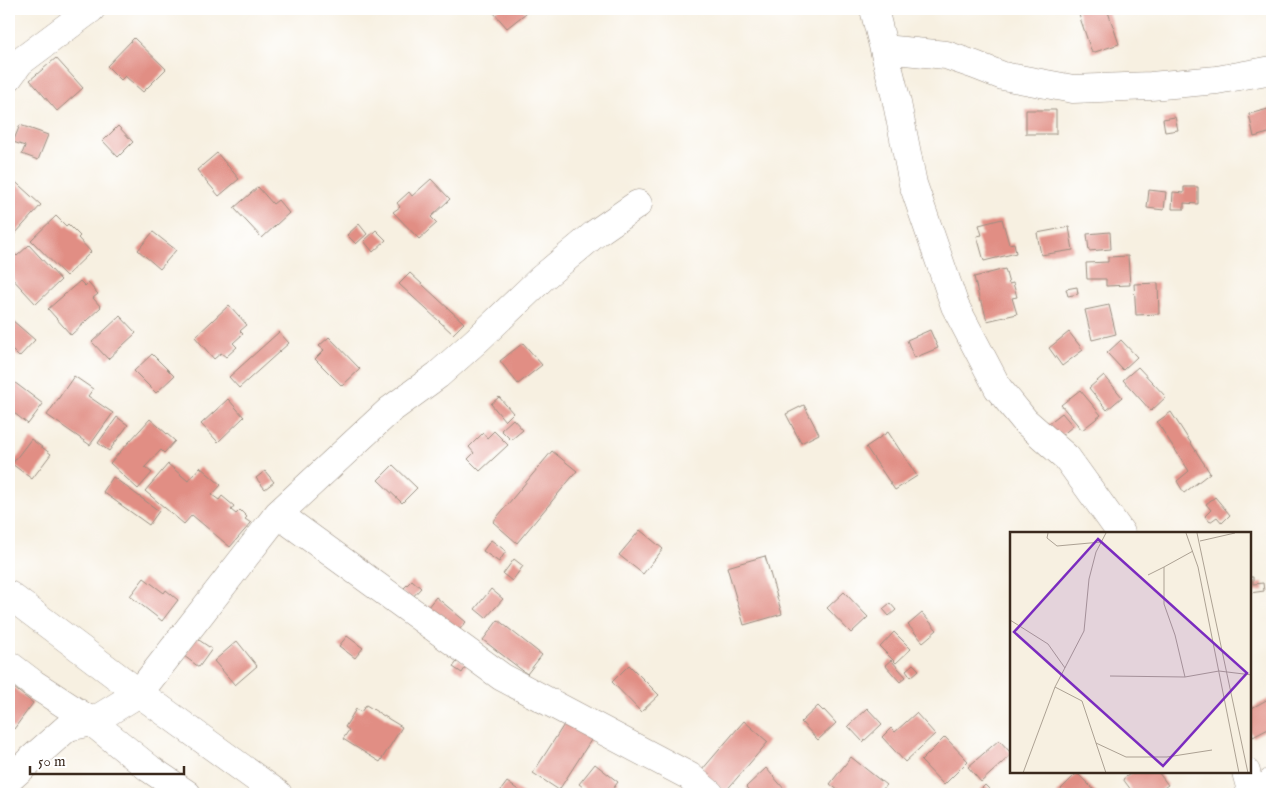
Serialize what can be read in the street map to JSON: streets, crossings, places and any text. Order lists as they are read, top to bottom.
{
  "scale_bar": "50 m"
}
